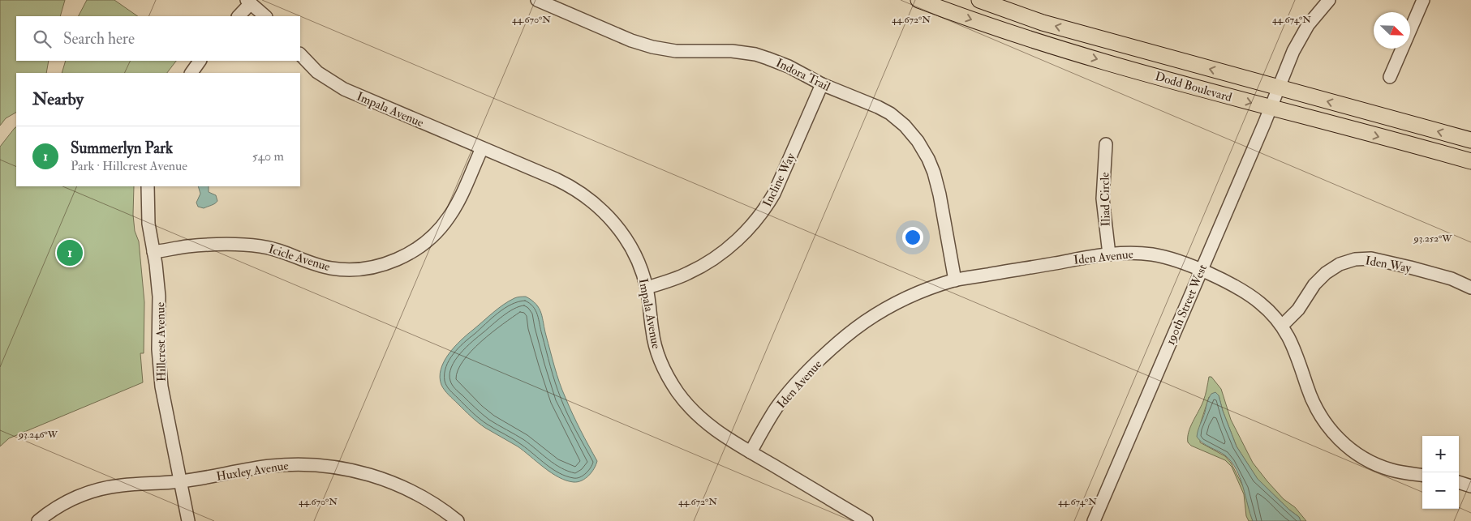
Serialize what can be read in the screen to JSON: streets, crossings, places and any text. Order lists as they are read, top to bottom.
{
  "streets": {
    "main road": ["Dodd Boulevard"],
    "street": [
      "Indora Trail",
      "Impala Avenue",
      "Incline Way",
      "Iliad Circle",
      "Iden Avenue",
      "Icicle Avenue",
      "Iden Way",
      "190th Street West",
      "Hillcrest Avenue",
      "Huxley Avenue"
    ]
  },
  "crossings": [
    ["Indora Trail", "Incline Way"],
    ["Indora Trail", "Iden Avenue"],
    ["Dodd Boulevard", "190th Street West"],
    ["Impala Avenue", "Incline Way"],
    ["Impala Avenue", "Iden Avenue"],
    ["Impala Avenue", "Icicle Avenue"],
    ["Iliad Circle", "Iden Avenue"],
    ["Iden Avenue", "Iden Way"],
    ["Iden Avenue", "190th Street West"],
    ["Icicle Avenue", "Hillcrest Avenue"],
    ["Hillcrest Avenue", "Huxley Avenue"]
  ],
  "north": "bottom right",
  "page": {
    "search": "Search here",
    "heading": "Nearby",
    "list": [
      {
        "mark": "1",
        "name": "Summerlyn Park",
        "note": "Park · Hillcrest Avenue",
        "value": "540 m"
      }
    ],
    "pins": "1",
    "map_buttons": ["+", "−"]
  },
  "coordinates": [
    "44.670°N",
    "44.672°N",
    "44.674°N",
    "93.252°W",
    "93.246°W"
  ]
}
